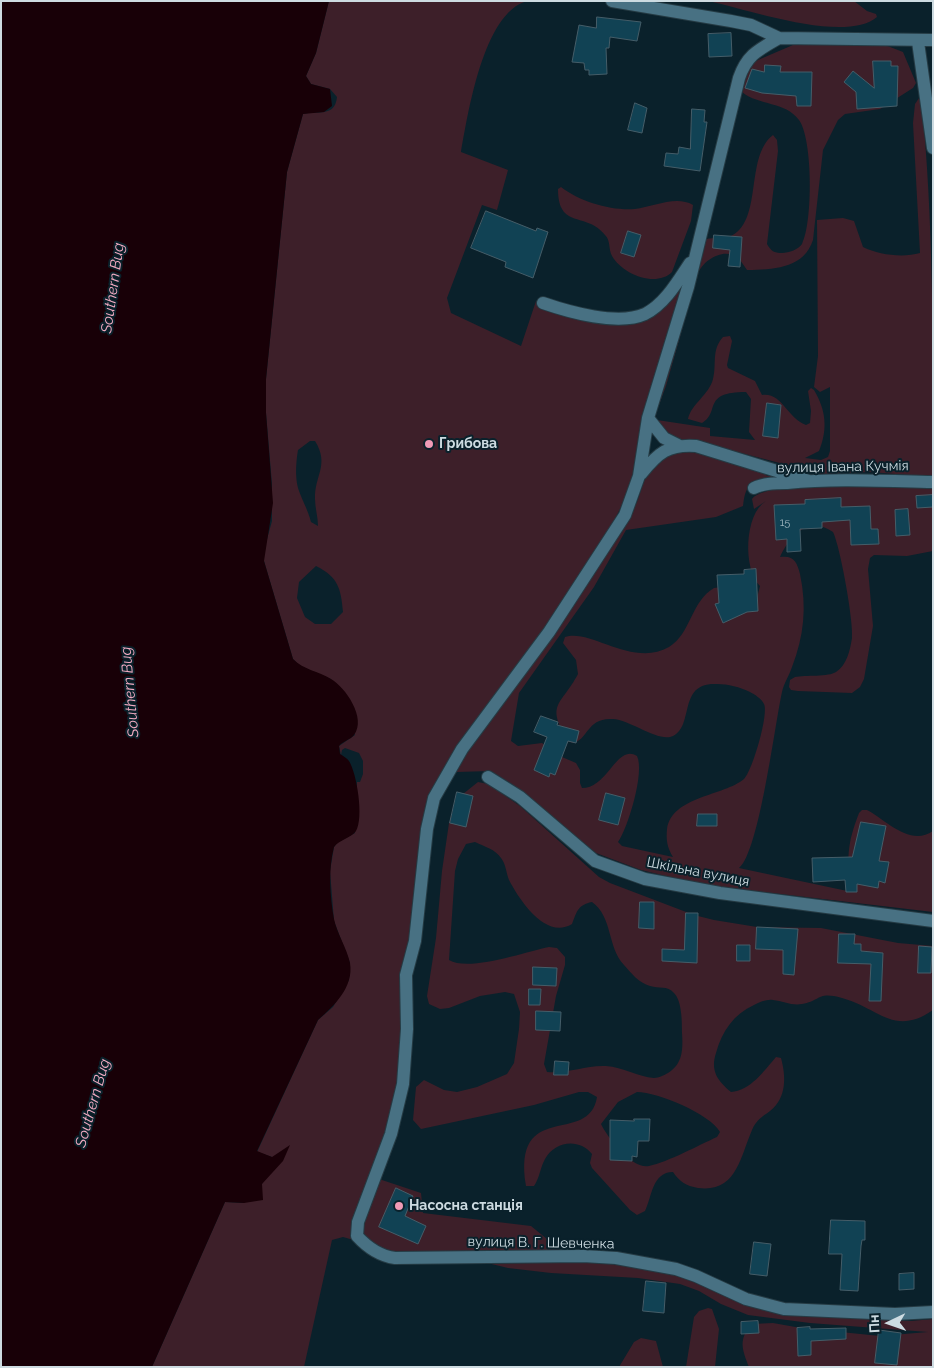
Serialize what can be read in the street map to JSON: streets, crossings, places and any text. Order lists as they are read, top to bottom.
{
  "streets": {
    "street": ["вулиця Івана Кучмія", "Шкільна вулиця", "вулиця В. Г. Шевченка"]
  },
  "water": ["Southern Bug"],
  "places": ["Грибова", "Насосна станція"],
  "house_numbers": ["15"],
  "north": "left"
}
